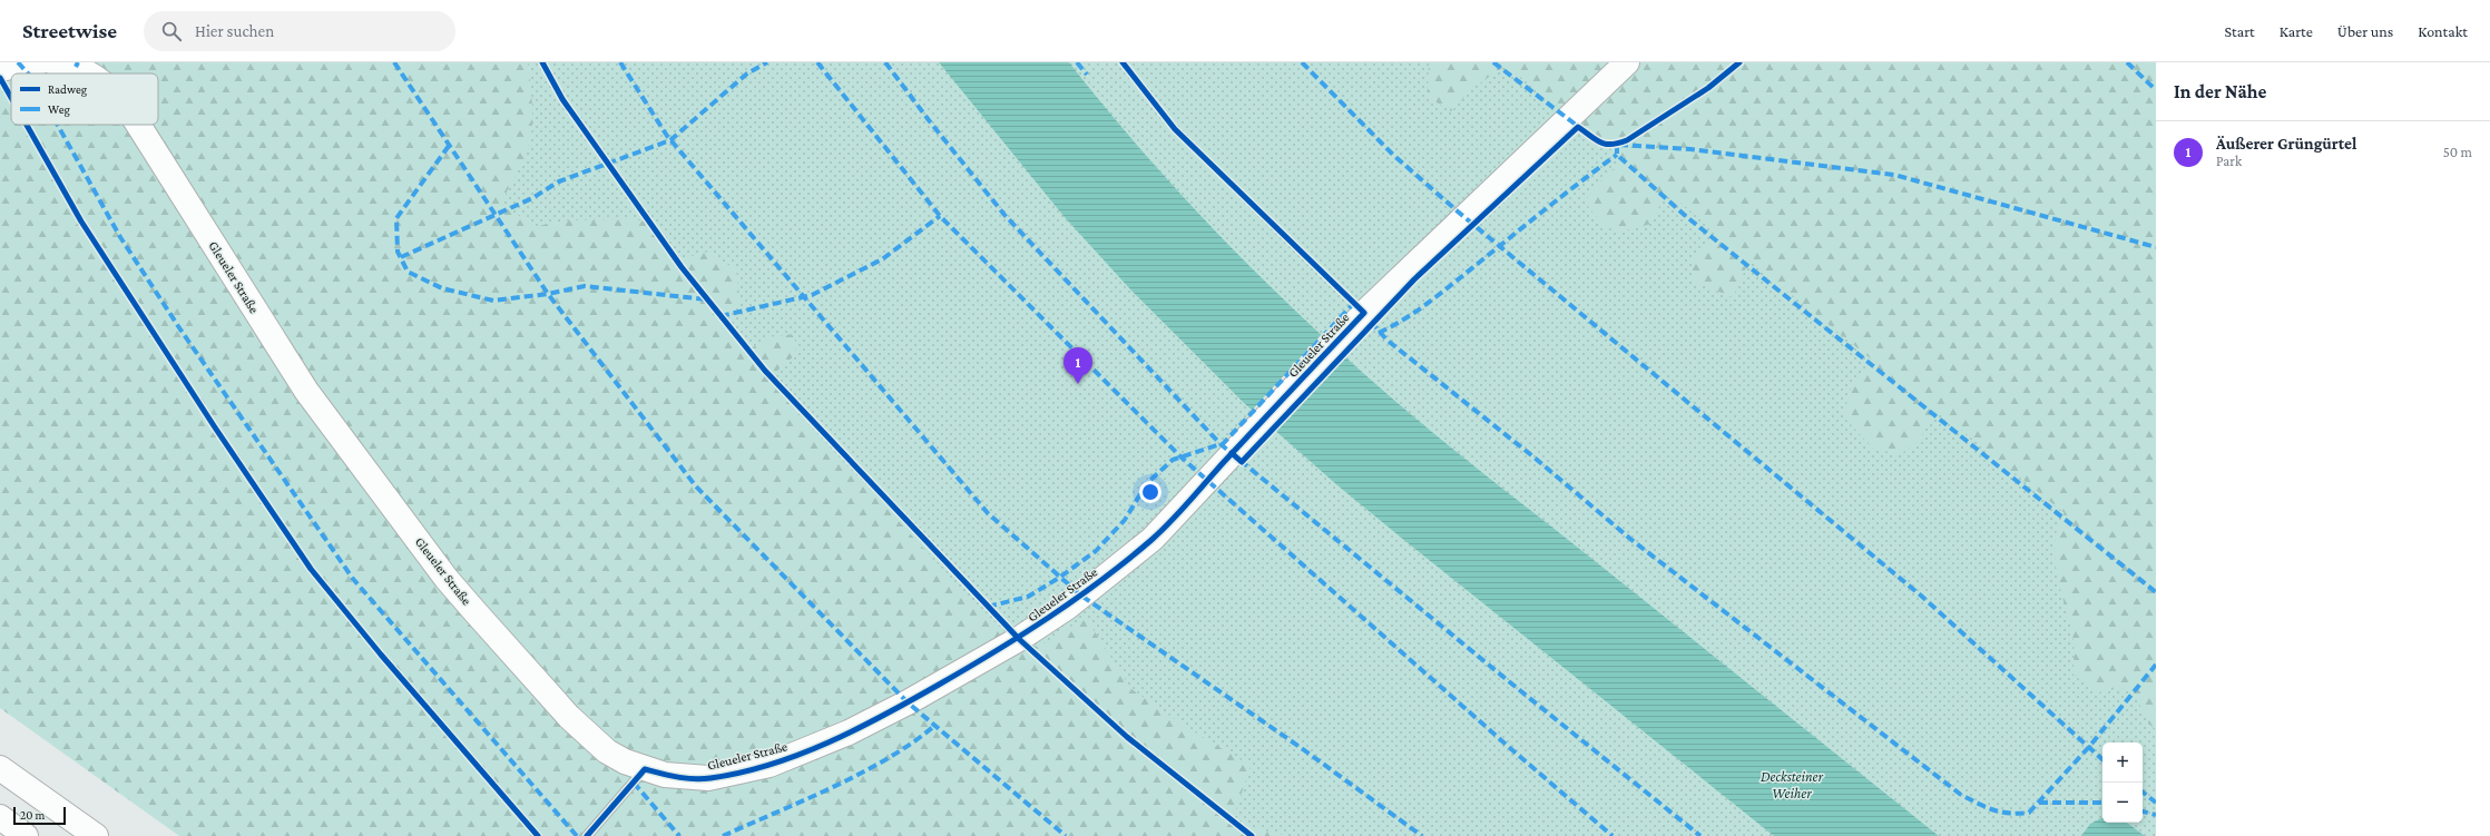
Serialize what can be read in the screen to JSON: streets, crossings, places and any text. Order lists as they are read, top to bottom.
{
  "streets": {
    "main road": ["Gleueler Straße"]
  },
  "water": ["Decksteiner Weiher"],
  "legend": ["Radweg", "Weg"],
  "scale_bar": "20 m",
  "page": {
    "header": "Streetwise",
    "search": "Hier suchen",
    "nav": [
      "Start",
      "Karte",
      "Über uns",
      "Kontakt"
    ],
    "heading": "In der Nähe",
    "list": [
      {
        "mark": "1",
        "name": "Äußerer Grüngürtel",
        "note": "Park",
        "value": "50 m"
      }
    ],
    "pins": "1",
    "map_buttons": ["+", "−"],
    "scale": "20 m"
  }
}
